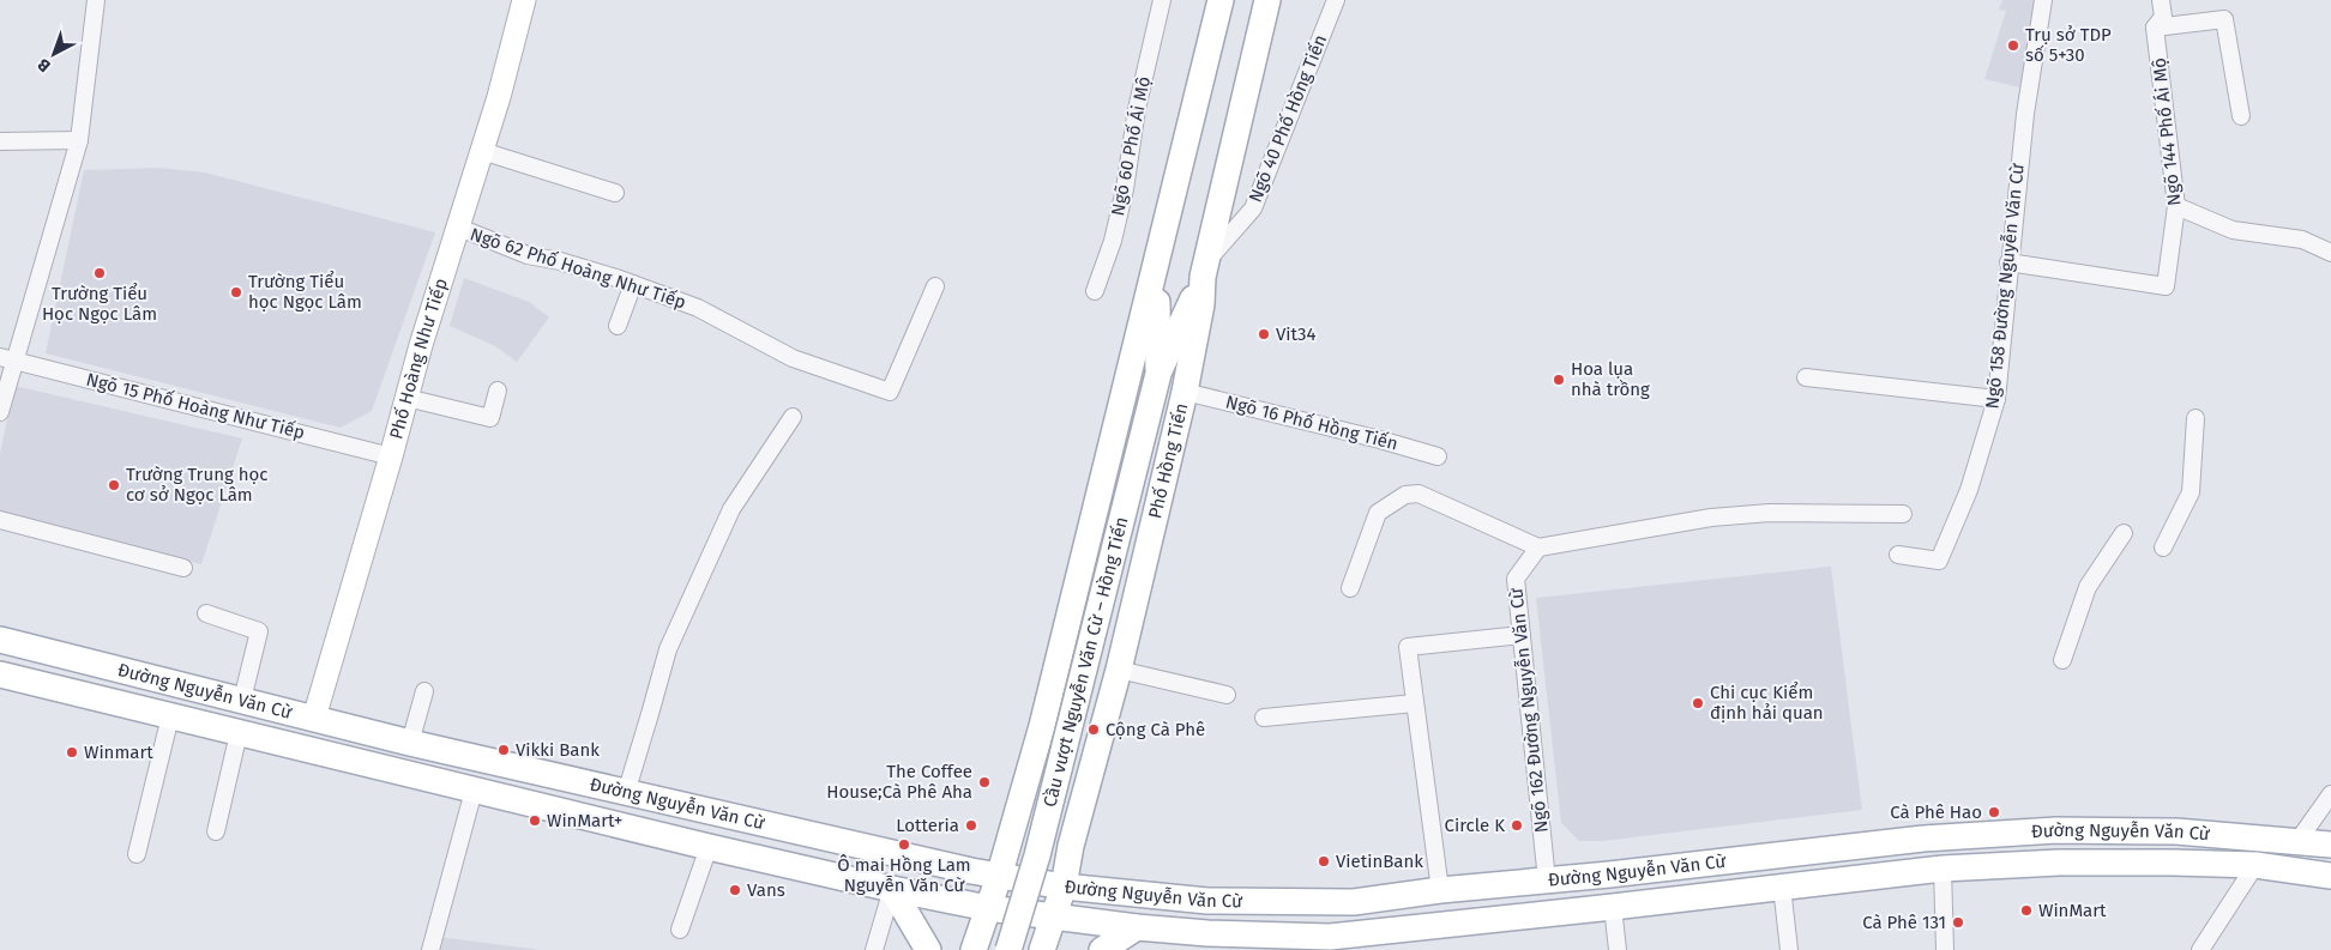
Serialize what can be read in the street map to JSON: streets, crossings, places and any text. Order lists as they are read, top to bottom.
{
  "streets": {
    "main road": ["Phố Hồng Tiến", "Cầu vượt Nguyễn Văn Cừ – Hồng Tiến", "Đường Nguyễn Văn Cừ"],
    "street": [
      "Ngõ 40 Phố Hồng Tiến",
      "Ngõ 144 Phố Ái Mộ",
      "Ngõ 60 Phố Ái Mộ",
      "Ngõ 62 Phố Hoàng Như Tiếp",
      "Ngõ 158 Đường Nguyễn Văn Cừ",
      "Phố Hoàng Như Tiếp",
      "Ngõ 15 Phố Hoàng Như Tiếp",
      "Ngõ 16 Phố Hồng Tiến",
      "Ngõ 162 Đường Nguyễn Văn Cừ"
    ]
  },
  "crossings": [
    ["Ngõ 40 Phố Hồng Tiến", "Phố Hồng Tiến"],
    ["Ngõ 144 Phố Ái Mộ", "Ngõ 158 Đường Nguyễn Văn Cừ"],
    ["Ngõ 62 Phố Hoàng Như Tiếp", "Phố Hoàng Như Tiếp"],
    ["Phố Hoàng Như Tiếp", "Ngõ 15 Phố Hoàng Như Tiếp"],
    ["Phố Hoàng Như Tiếp", "Đường Nguyễn Văn Cừ"],
    ["Ngõ 16 Phố Hồng Tiến", "Phố Hồng Tiến"],
    ["Phố Hồng Tiến", "Đường Nguyễn Văn Cừ"],
    ["Đường Nguyễn Văn Cừ", "Ngõ 162 Đường Nguyễn Văn Cừ"]
  ],
  "places": [
    "Trụ sở TDP số 5+30",
    "Trường Tiểu Học Ngọc Lâm",
    "Trường Tiểu học Ngọc Lâm",
    "Vit34",
    "Hoa lụa nhà trồng",
    "Trường Trung học cơ sở Ngọc Lâm",
    "Chi cục Kiểm định hải quan",
    "Cộng Cà Phê",
    "Vikki Bank",
    "Winmart",
    "The Coffee House;Cà Phê Aha",
    "Cà Phê Hao",
    "WinMart+",
    "Lotteria",
    "Circle K",
    "Ô mai Hồng Lam Nguyễn Văn Cừ",
    "VietinBank",
    "Vans",
    "WinMart",
    "Cà Phê 131"
  ],
  "north": "bottom left"
}
